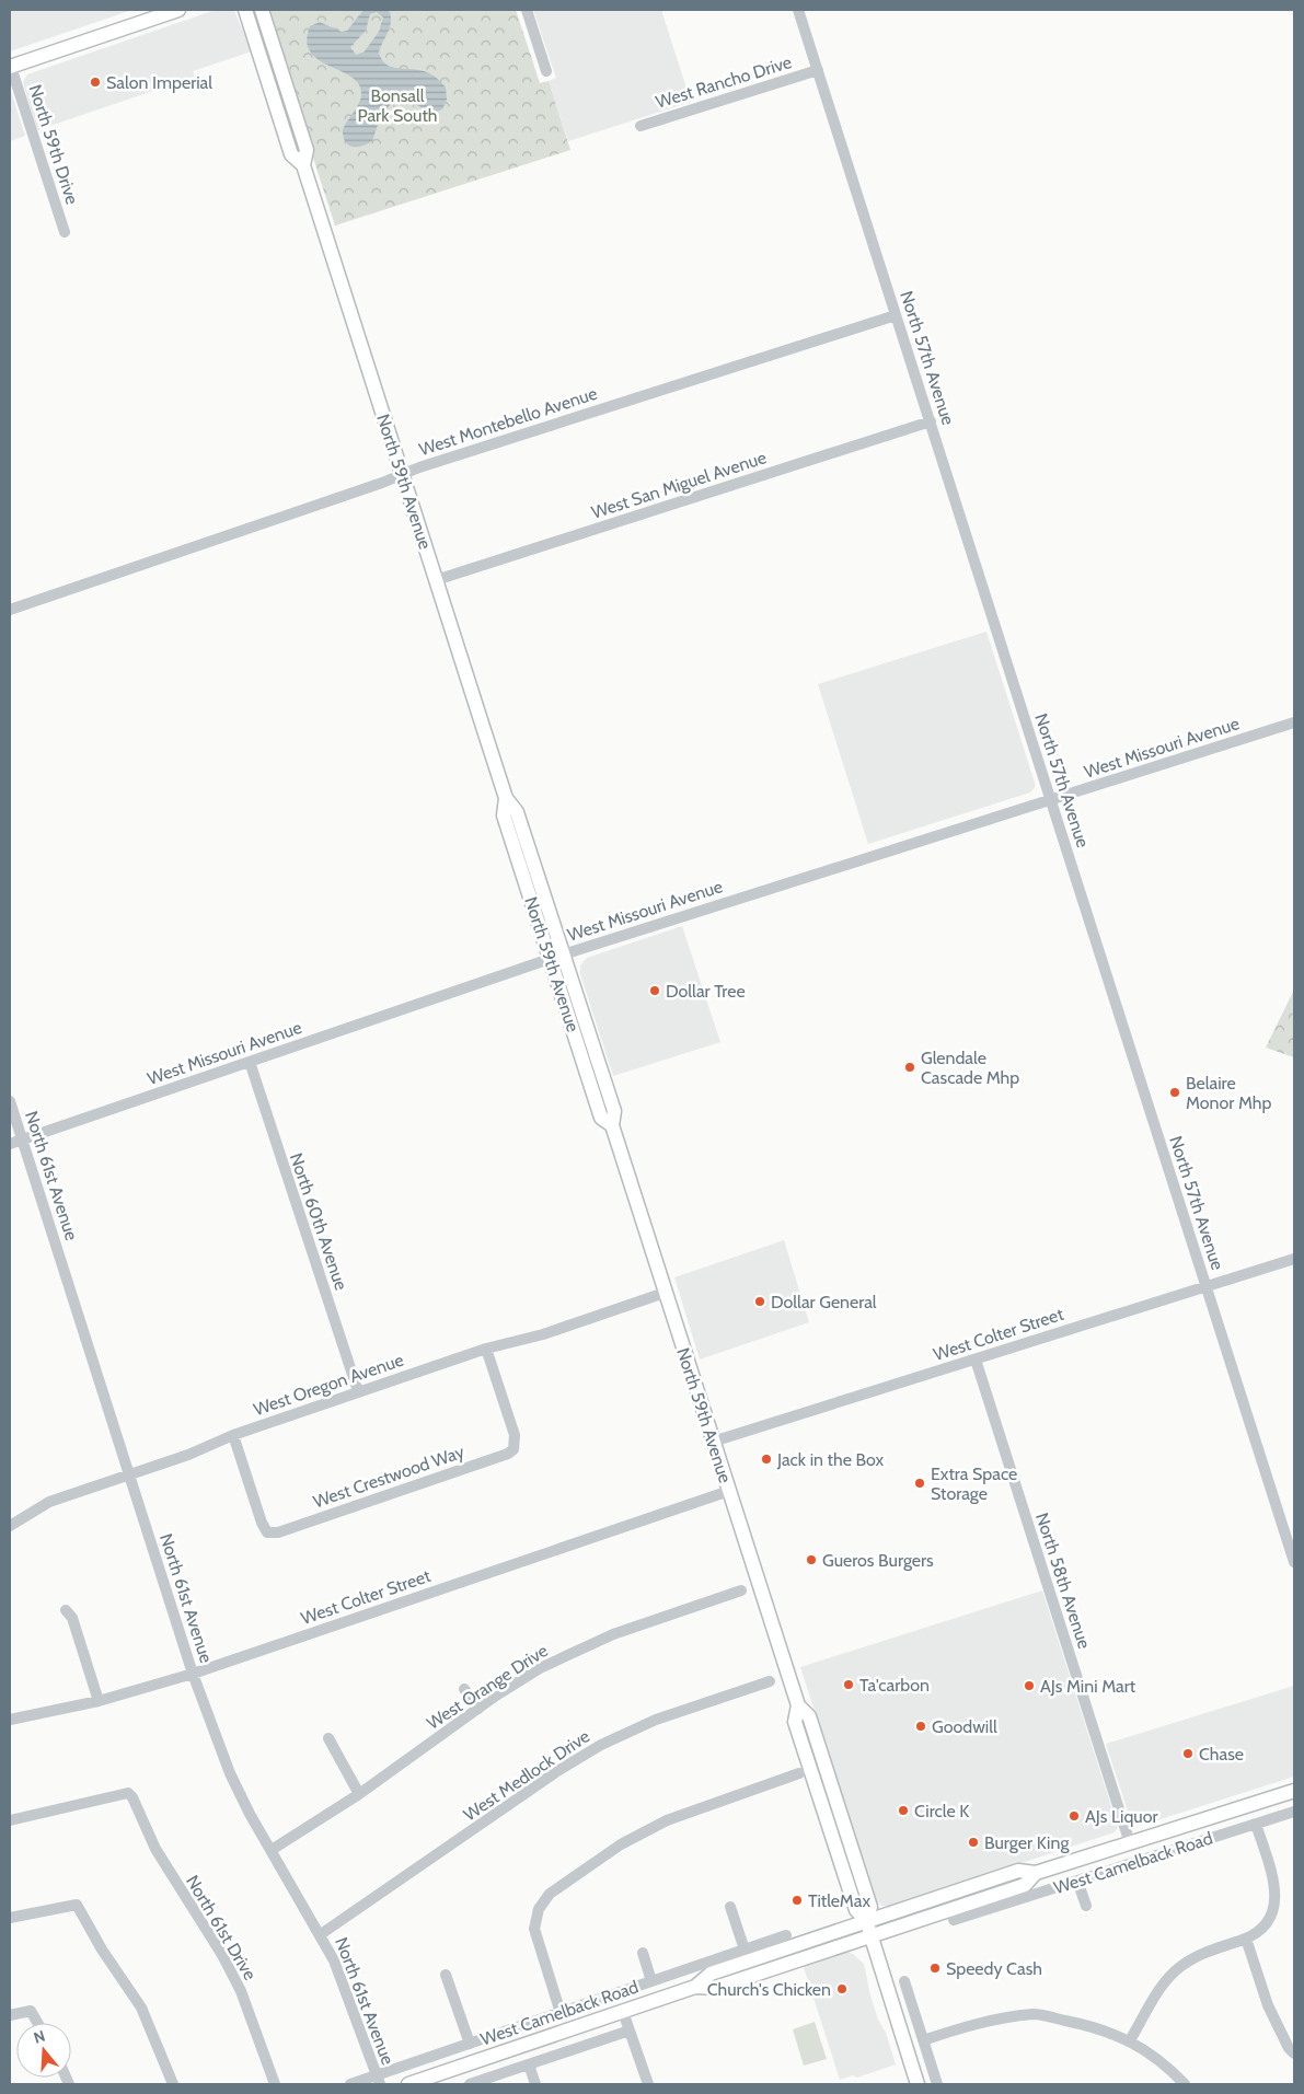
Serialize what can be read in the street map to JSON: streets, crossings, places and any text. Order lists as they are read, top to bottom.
{
  "streets": {
    "main road": ["North 59th Avenue", "West Camelback Road"],
    "street": [
      "West Rancho Drive",
      "North 59th Drive",
      "North 57th Avenue",
      "West Montebello Avenue",
      "West San Miguel Avenue",
      "West Missouri Avenue",
      "North 61st Avenue",
      "North 60th Avenue",
      "West Colter Street",
      "West Oregon Avenue",
      "West Crestwood Way",
      "North 58th Avenue",
      "West Orange Drive",
      "West Medlock Drive",
      "North 61st Drive"
    ]
  },
  "crossings": [
    ["West Rancho Drive", "North 57th Avenue"],
    ["North 57th Avenue", "West Montebello Avenue"],
    ["North 57th Avenue", "West San Miguel Avenue"],
    ["North 57th Avenue", "West Missouri Avenue"],
    ["North 57th Avenue", "West Colter Street"],
    ["West Montebello Avenue", "North 59th Avenue"],
    ["North 59th Avenue", "West San Miguel Avenue"],
    ["North 59th Avenue", "West Missouri Avenue"],
    ["North 59th Avenue", "West Colter Street"],
    ["North 59th Avenue", "West Oregon Avenue"],
    ["North 59th Avenue", "West Camelback Road"],
    ["West Missouri Avenue", "North 61st Avenue"],
    ["West Missouri Avenue", "North 60th Avenue"],
    ["North 61st Avenue", "West Colter Street"],
    ["North 61st Avenue", "West Oregon Avenue"],
    ["North 61st Avenue", "West Orange Drive"],
    ["North 61st Avenue", "West Medlock Drive"],
    ["North 61st Avenue", "West Camelback Road"],
    ["North 60th Avenue", "West Oregon Avenue"],
    ["West Colter Street", "North 58th Avenue"],
    ["West Oregon Avenue", "West Crestwood Way"],
    ["North 58th Avenue", "West Camelback Road"]
  ],
  "parks": ["Bonsall Park South"],
  "places": [
    "Salon Imperial",
    "Dollar Tree",
    "Glendale Cascade Mhp",
    "Belaire Monor Mhp",
    "Dollar General",
    "Jack in the Box",
    "Extra Space Storage",
    "Gueros Burgers",
    "Ta'carbon",
    "AJs Mini Mart",
    "Goodwill",
    "Chase",
    "Circle K",
    "AJs Liquor",
    "Burger King",
    "TitleMax",
    "Speedy Cash",
    "Church's Chicken"
  ],
  "north": "top"
}
